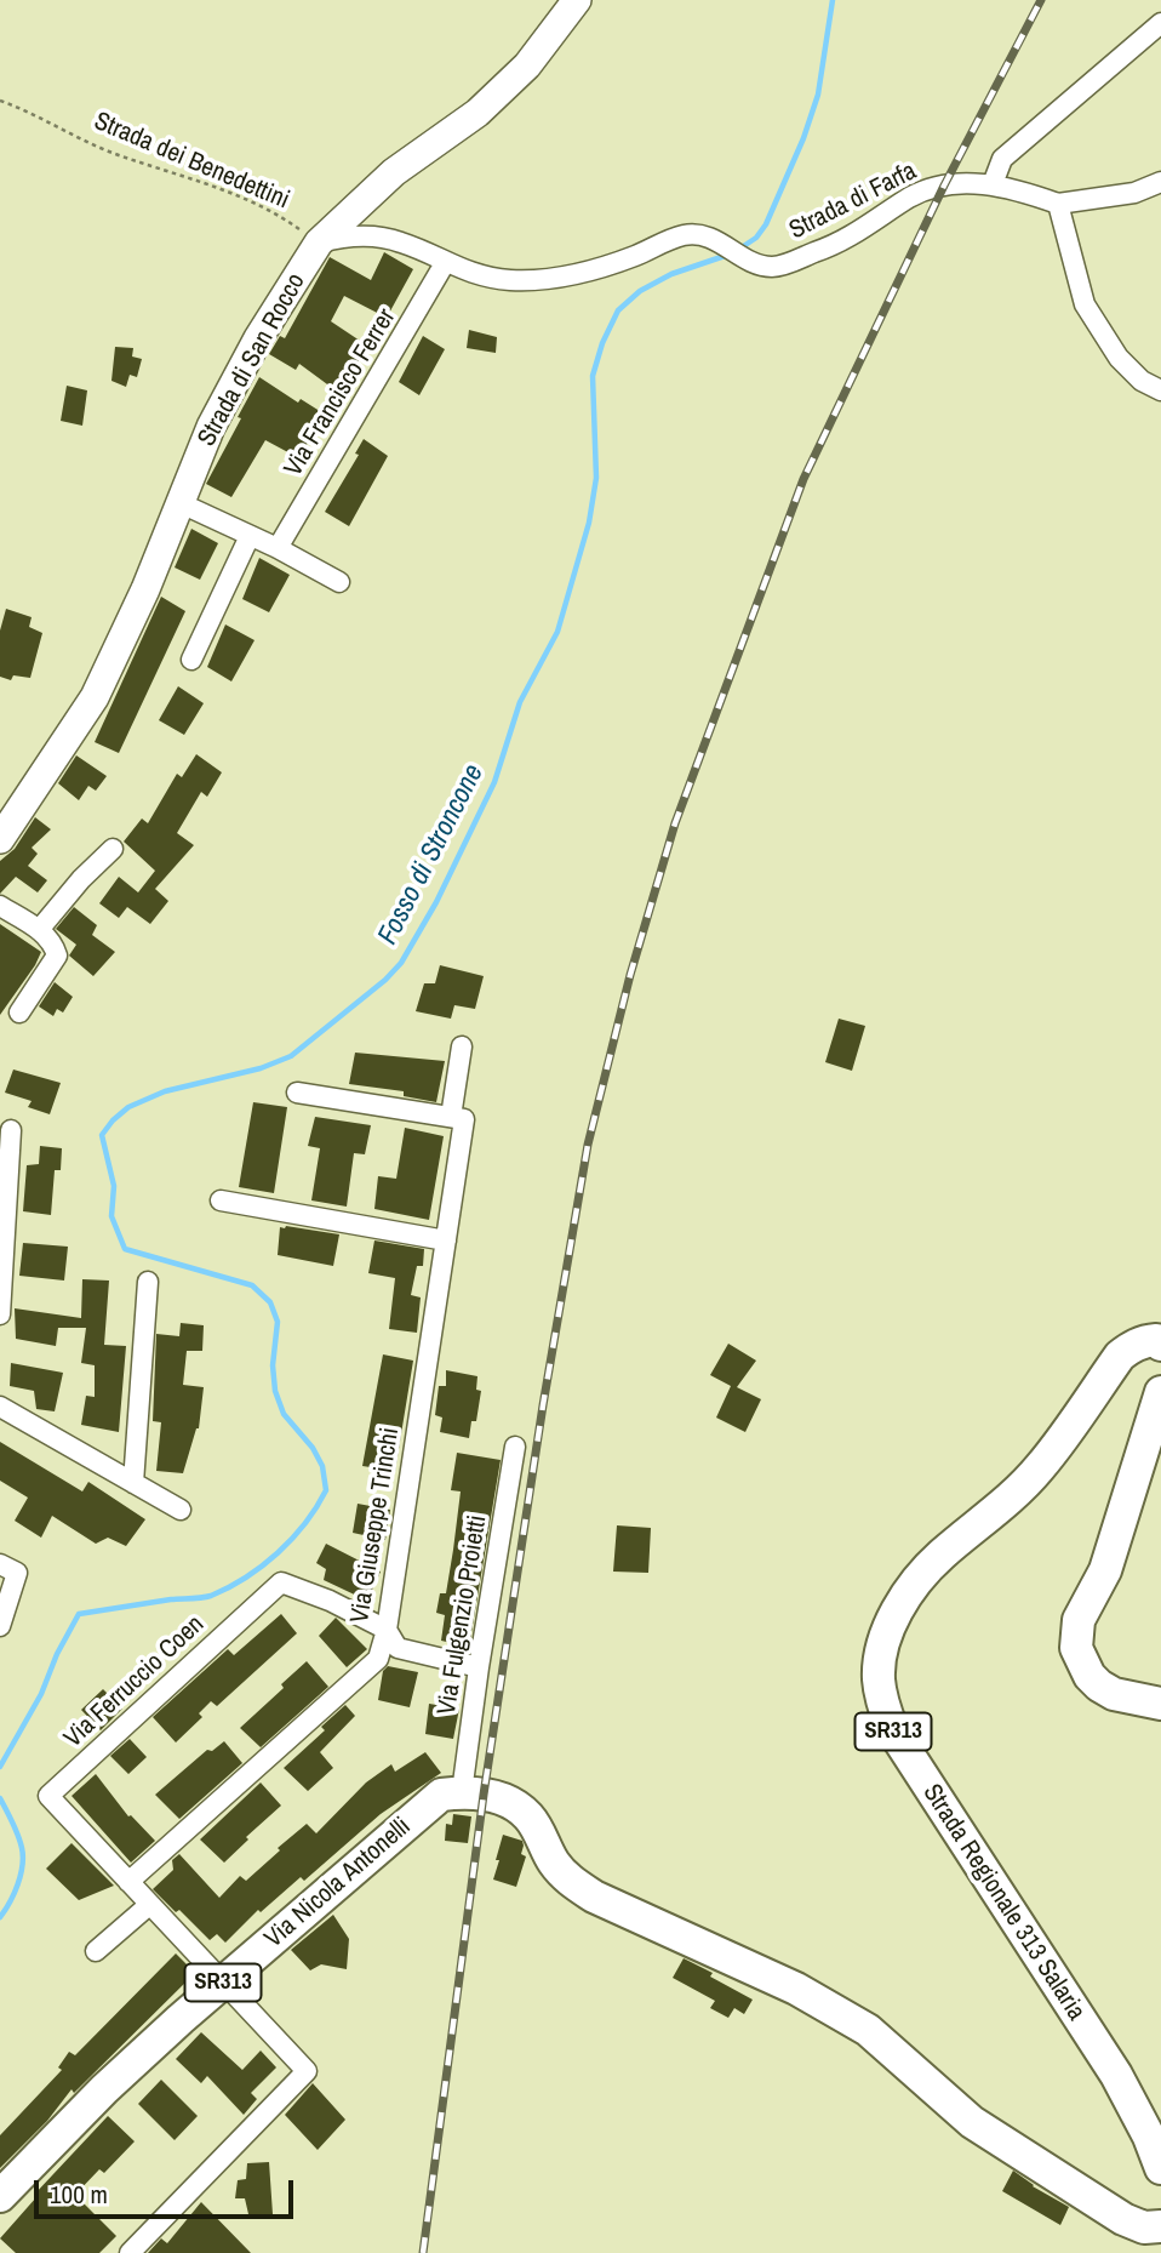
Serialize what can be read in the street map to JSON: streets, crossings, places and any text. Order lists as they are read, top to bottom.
{
  "streets": {
    "main road": [
      "Strada di San Rocco",
      "SR313",
      "Via Nicola Antonelli",
      "Strada Regionale 313 Salaria"
    ],
    "street": [
      "Strada di Farfa",
      "Via Francisco Ferrer",
      "Via Giuseppe Trinchi",
      "Via Fulgenzio Proietti",
      "Via Ferruccio Coen"
    ],
    "path": ["Strada dei Benedettini"]
  },
  "crossings": [
    ["Strada dei Benedettini", "Strada di Farfa"],
    ["Strada dei Benedettini", "Strada di San Rocco"],
    ["Strada di Farfa", "Strada di San Rocco"],
    ["Strada di Farfa", "Via Francisco Ferrer"],
    ["Via Giuseppe Trinchi", "Via Ferruccio Coen"],
    ["Via Fulgenzio Proietti", "Via Ferruccio Coen"],
    ["Via Fulgenzio Proietti", "Via Nicola Antonelli"],
    ["Via Ferruccio Coen", "Via Nicola Antonelli"]
  ],
  "water": ["Fosso di Stroncone"],
  "scale_bar": "100 m"
}
